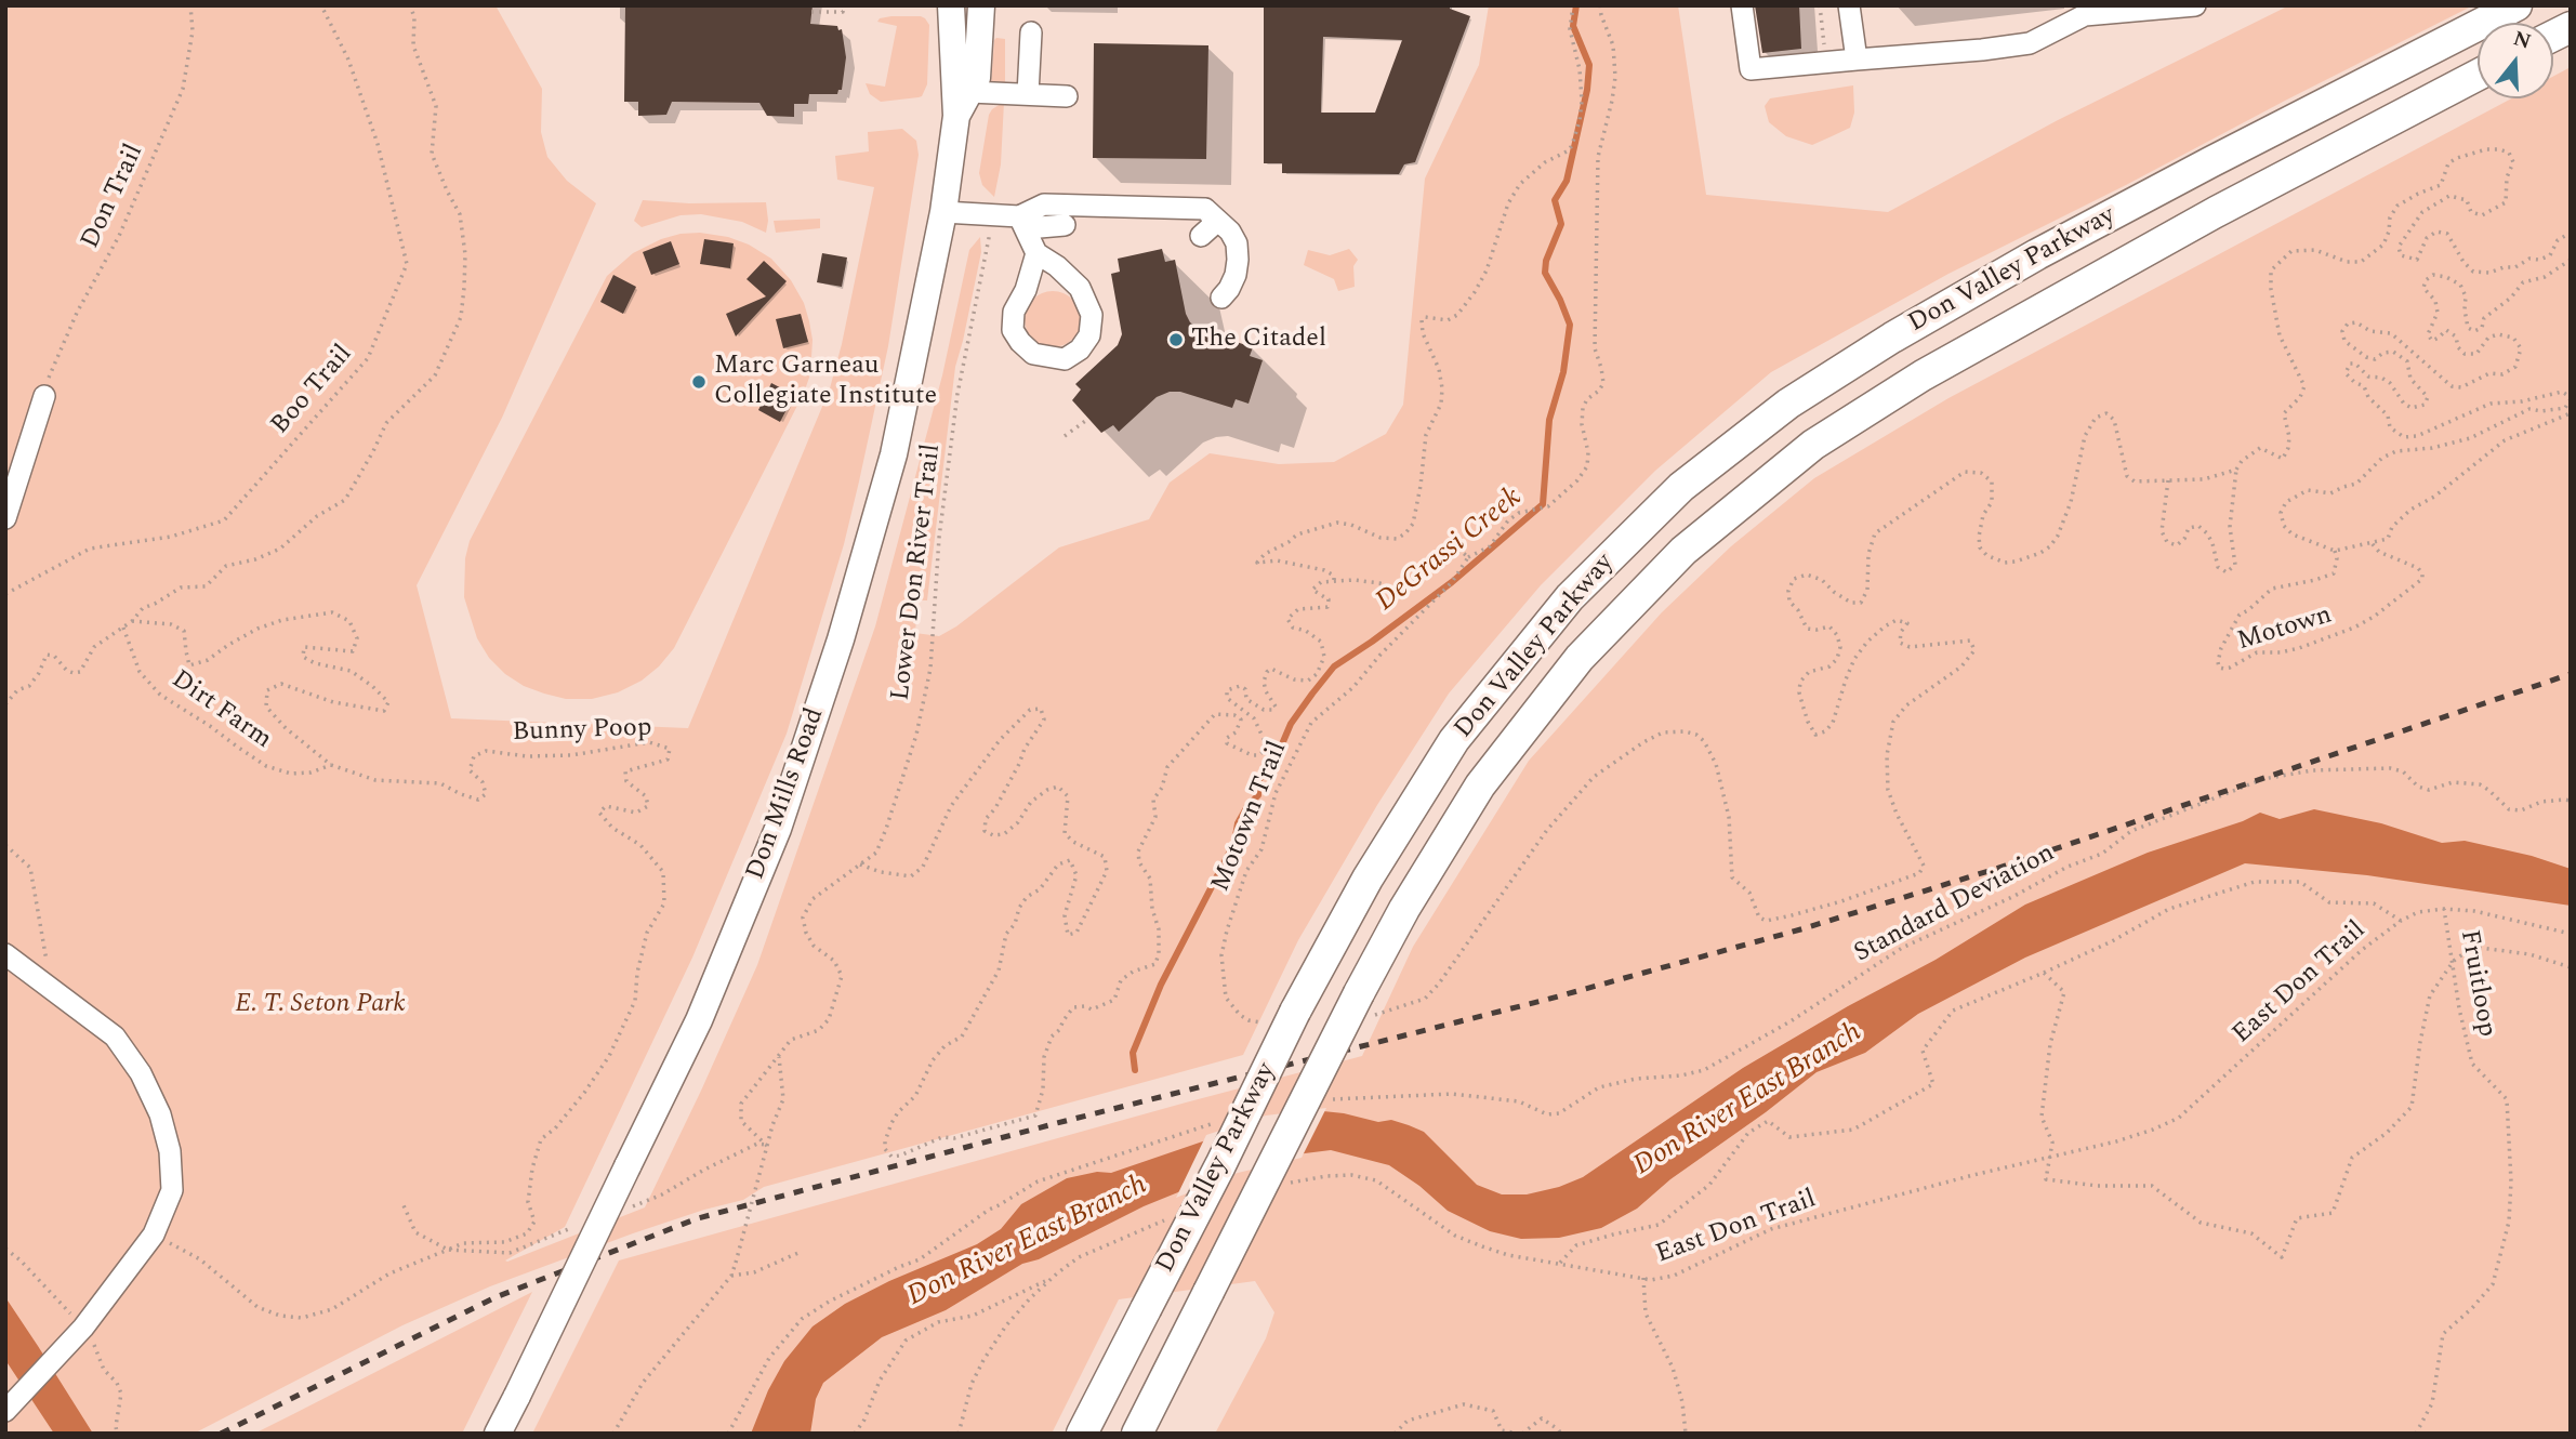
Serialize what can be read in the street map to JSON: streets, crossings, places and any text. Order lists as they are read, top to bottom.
{
  "streets": {
    "highway": ["Don Valley Parkway"],
    "main road": ["Don Mills Road"],
    "path": [
      "Don Trail",
      "Boo Trail",
      "Lower Don River Trail",
      "Motown",
      "Dirt Farm",
      "Bunny Poop",
      "Motown Trail",
      "Standard Deviation",
      "East Don Trail",
      "Fruitloop"
    ]
  },
  "crossings": [
    ["Don Valley Parkway", "Motown Trail"],
    ["Lower Don River Trail", "Motown Trail"],
    ["Dirt Farm", "Bunny Poop"],
    ["East Don Trail", "Fruitloop"]
  ],
  "water": ["DeGrassi Creek", "Don River East Branch"],
  "parks": ["E. T. Seton Park"],
  "places": ["The Citadel", "Marc Garneau Collegiate Institute"],
  "north": "top"
}
